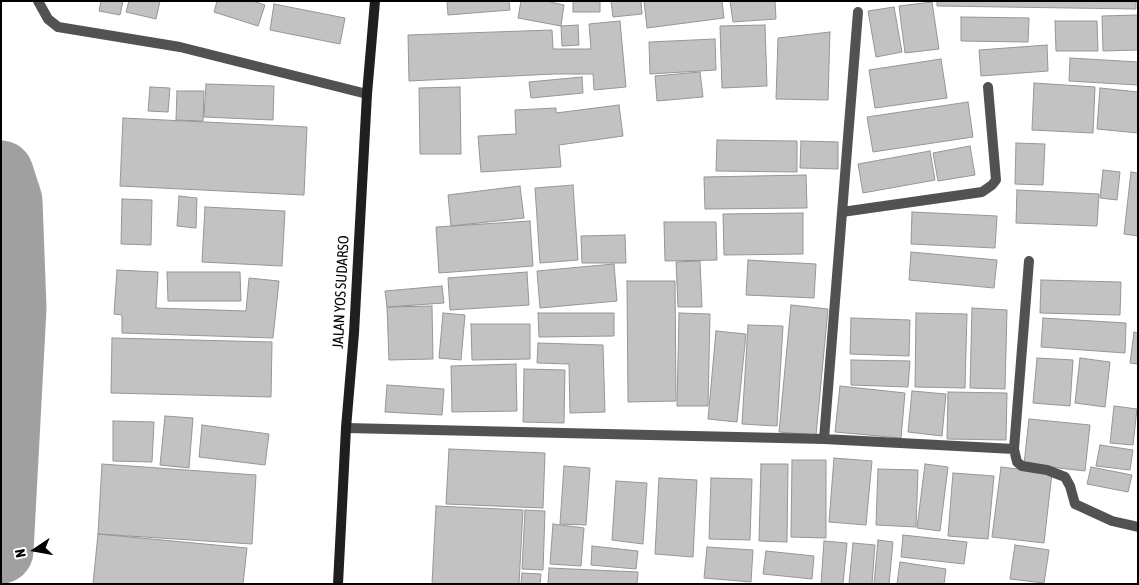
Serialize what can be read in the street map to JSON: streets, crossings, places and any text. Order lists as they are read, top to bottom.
{
  "streets": {
    "main road": ["JALAN YOS SUDARSO"]
  },
  "north": "left"
}
